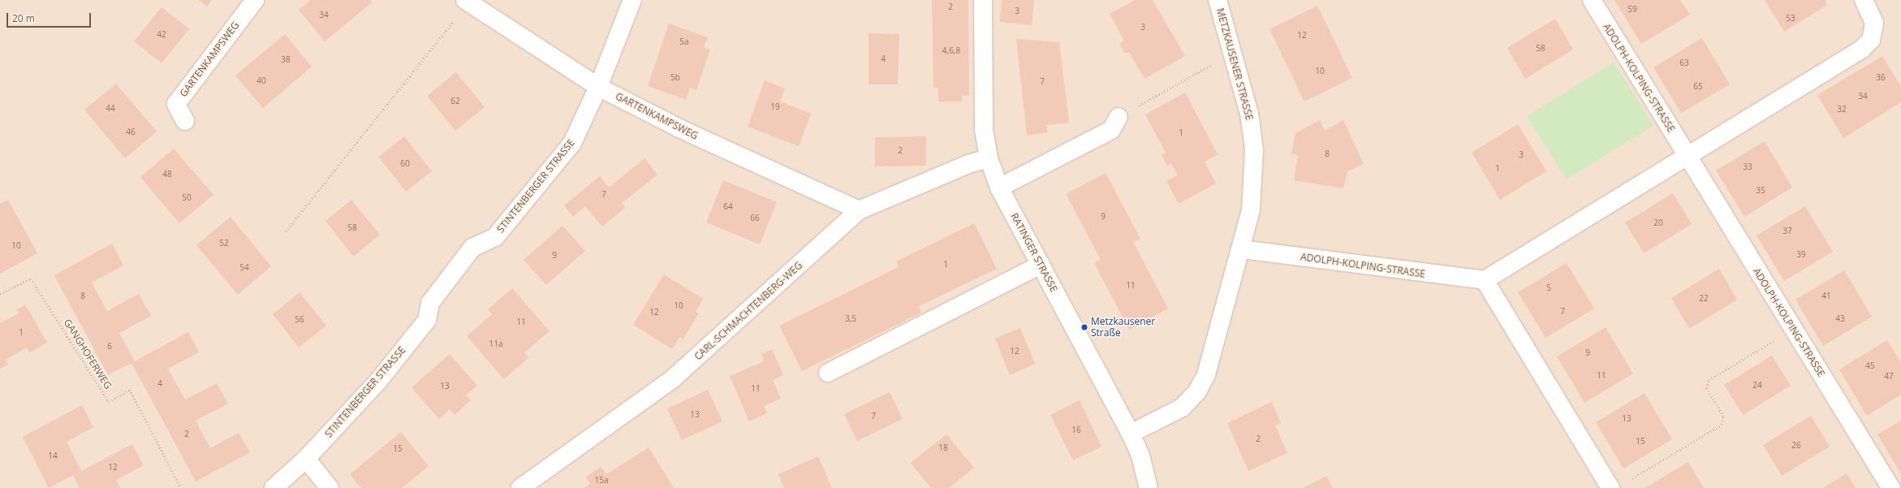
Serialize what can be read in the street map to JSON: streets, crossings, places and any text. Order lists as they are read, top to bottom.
{
  "streets": {
    "street": [
      "GARTENKAMPSWEG",
      "METZKAUSENER STRASSE",
      "ADOLPH-KOLPING-STRASSE",
      "STINTENBERGER STRASSE",
      "RATINGER STRASSE",
      "CARL-SCHMACHTENBERG-WEG"
    ],
    "path": ["GANGHOFERWEG"]
  },
  "crossings": [
    ["GARTENKAMPSWEG", "STINTENBERGER STRASSE"],
    ["GARTENKAMPSWEG", "CARL-SCHMACHTENBERG-WEG"],
    ["METZKAUSENER STRASSE", "ADOLPH-KOLPING-STRASSE"],
    ["METZKAUSENER STRASSE", "RATINGER STRASSE"],
    ["RATINGER STRASSE", "CARL-SCHMACHTENBERG-WEG"]
  ],
  "places": ["Metzkausener Straße"],
  "house_numbers": [
    "2",
    "59",
    "3",
    "34",
    "53",
    "3",
    "42",
    "12",
    "5a",
    "58",
    "4,6,8",
    "4",
    "38",
    "63",
    "10",
    "5b",
    "36",
    "40",
    "7",
    "65",
    "34",
    "62",
    "19",
    "44",
    "32",
    "46",
    "1",
    "2",
    "8",
    "3",
    "60",
    "33",
    "1",
    "48",
    "35",
    "7",
    "50",
    "64",
    "9",
    "66",
    "20",
    "58",
    "37",
    "52",
    "10",
    "39",
    "9",
    "1",
    "54",
    "11",
    "5",
    "8",
    "41",
    "22",
    "10",
    "7",
    "12",
    "3,5",
    "43",
    "56",
    "11",
    "1",
    "11a",
    "6",
    "12",
    "9",
    "45",
    "11",
    "47",
    "4",
    "24",
    "13",
    "11",
    "13",
    "7",
    "13",
    "16",
    "2",
    "2",
    "15",
    "26",
    "18",
    "15",
    "14",
    "12",
    "15a"
  ],
  "scale_bar": "20 m"
}
